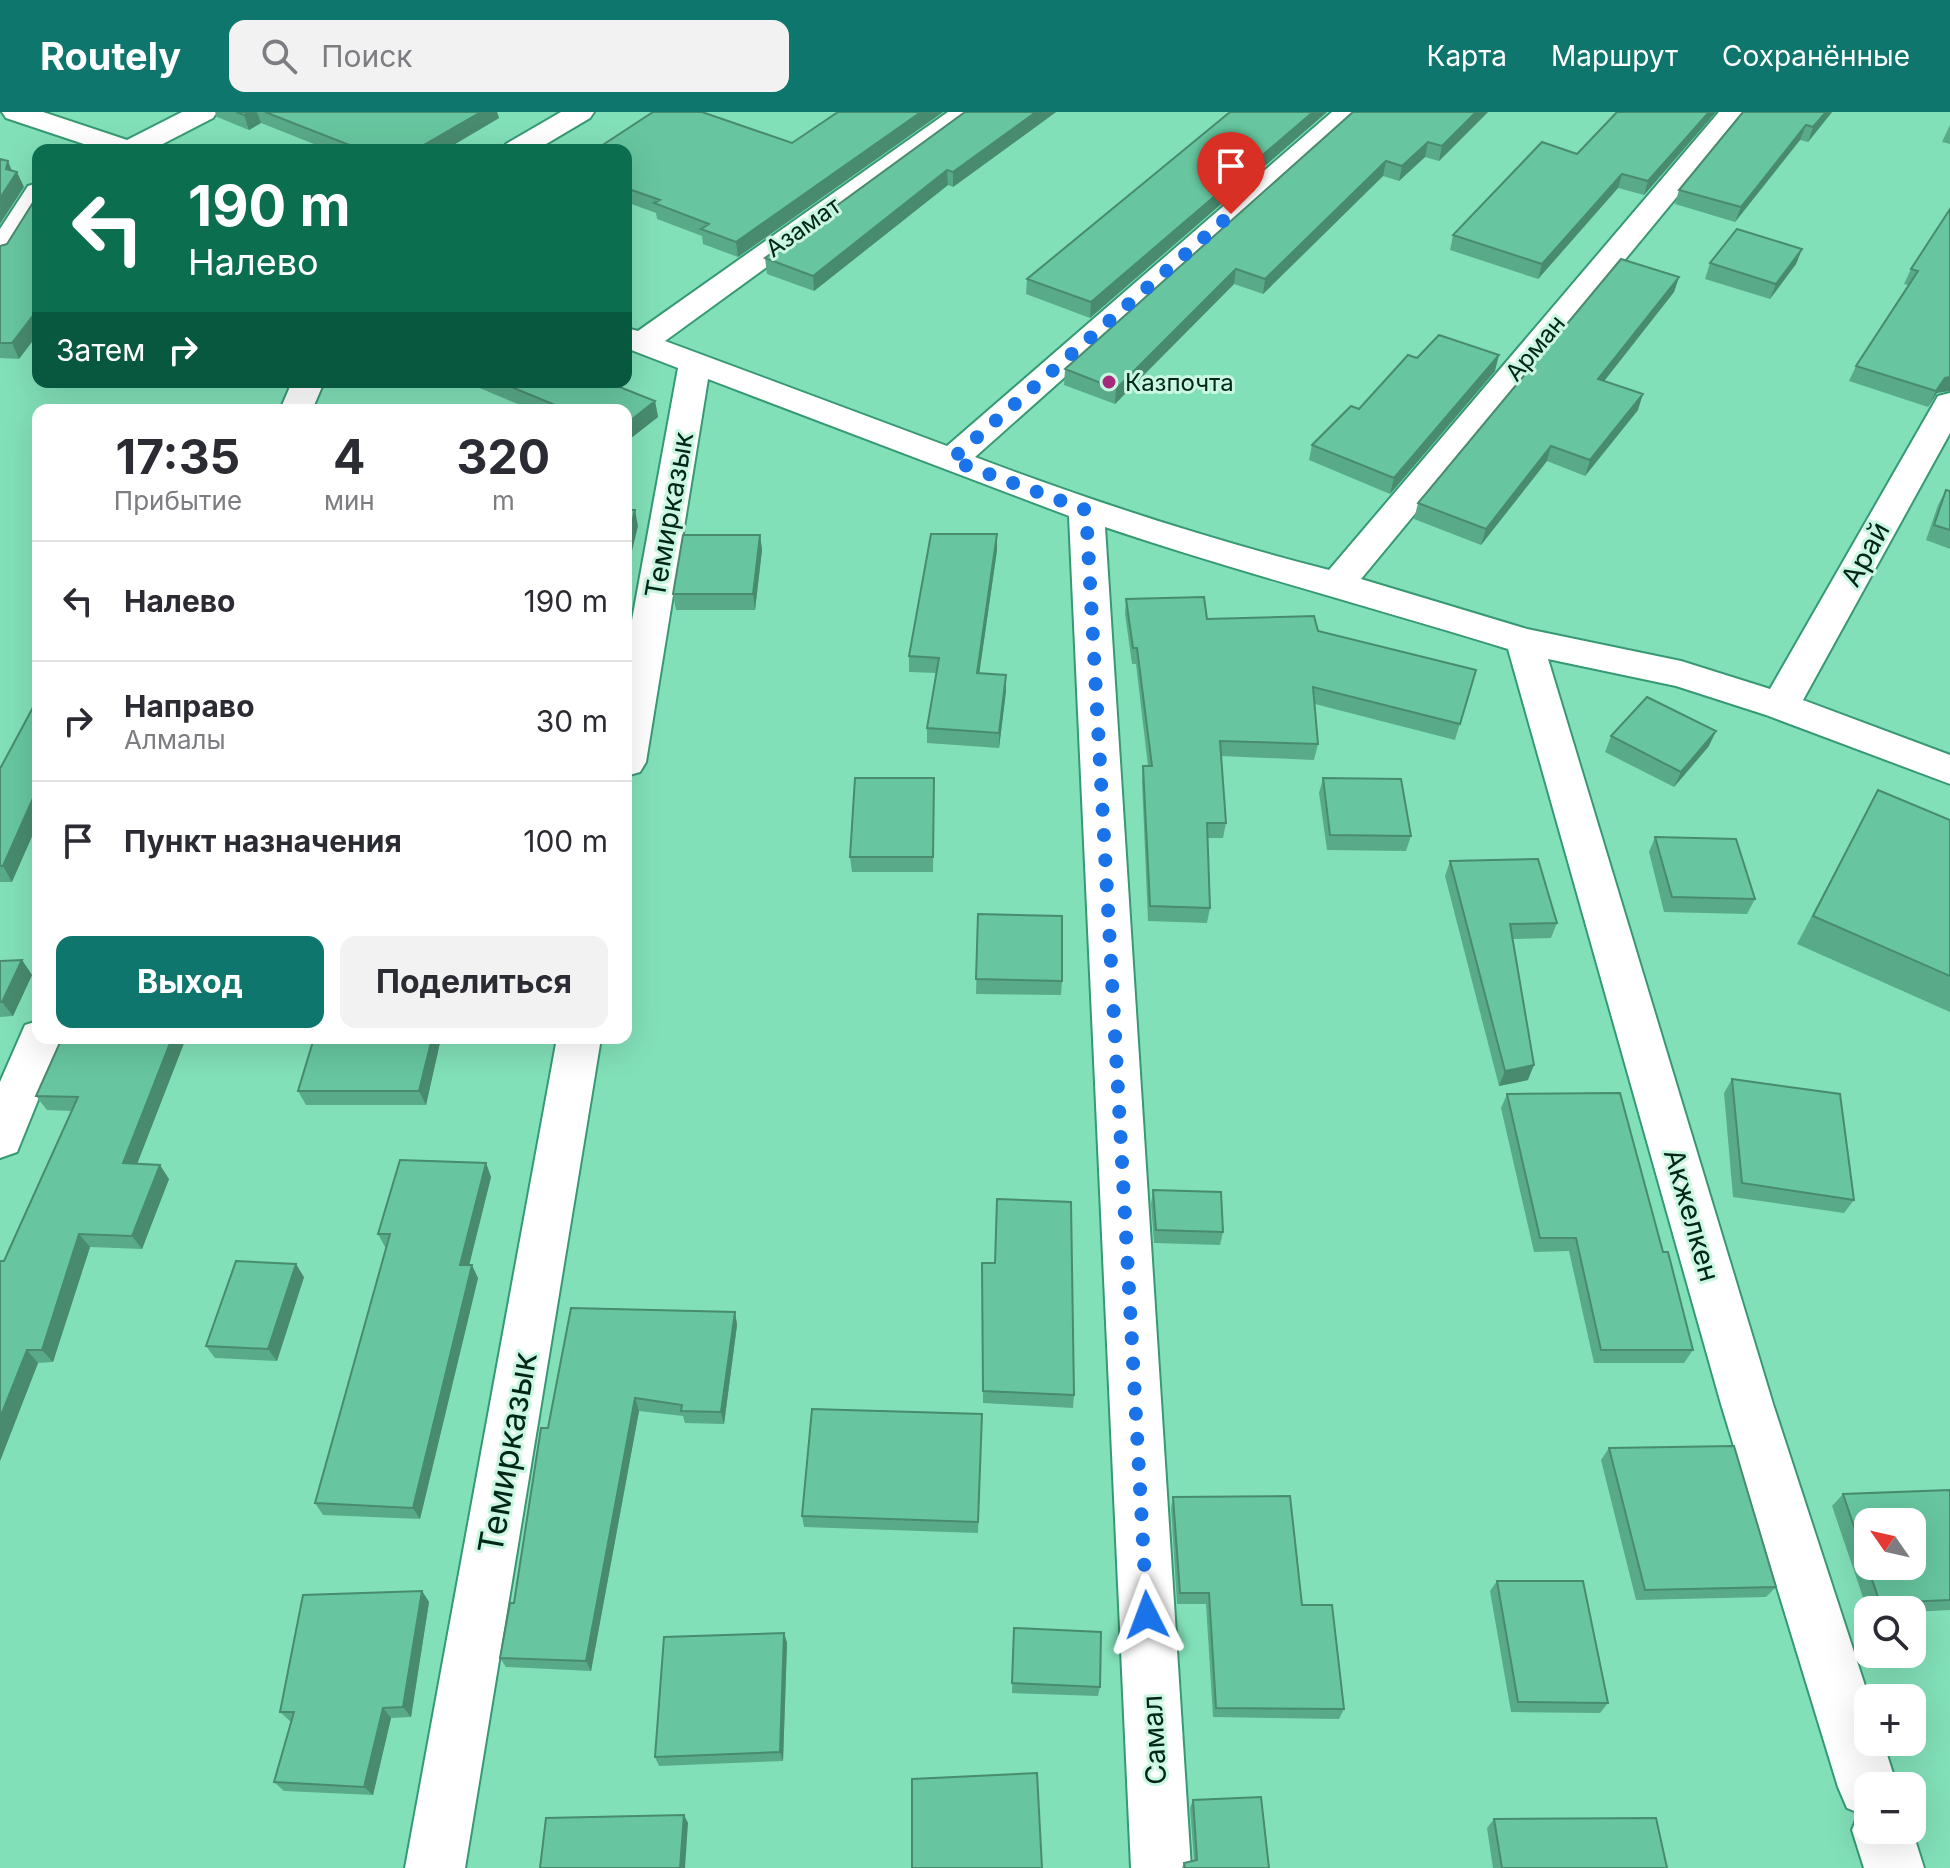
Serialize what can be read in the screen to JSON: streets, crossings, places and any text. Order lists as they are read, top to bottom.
{
  "streets": {
    "street": [
      "Азамат",
      "Арман",
      "Темирказык",
      "Арай",
      "Акжелкен",
      "Самал"
    ]
  },
  "places": ["Казпочта"],
  "north": "top left",
  "page": {
    "header": "Routely",
    "search": "Поиск",
    "nav": ["Карта", "Маршрут", "Сохранённые"],
    "turn": ["190 m", "Налево"],
    "then": "Затем",
    "eta": [
      "17:35",
      "Прибытие",
      "4",
      "мин",
      "320",
      "m"
    ],
    "list": [
      {
        "name": "Налево",
        "value": "190 m"
      },
      {
        "name": "Направо",
        "note": "Алмалы",
        "value": "30 m"
      },
      {
        "name": "Пункт назначения",
        "value": "100 m"
      }
    ],
    "buttons": ["Выход", "Поделиться"],
    "map_buttons": ["+", "−"]
  }
}
